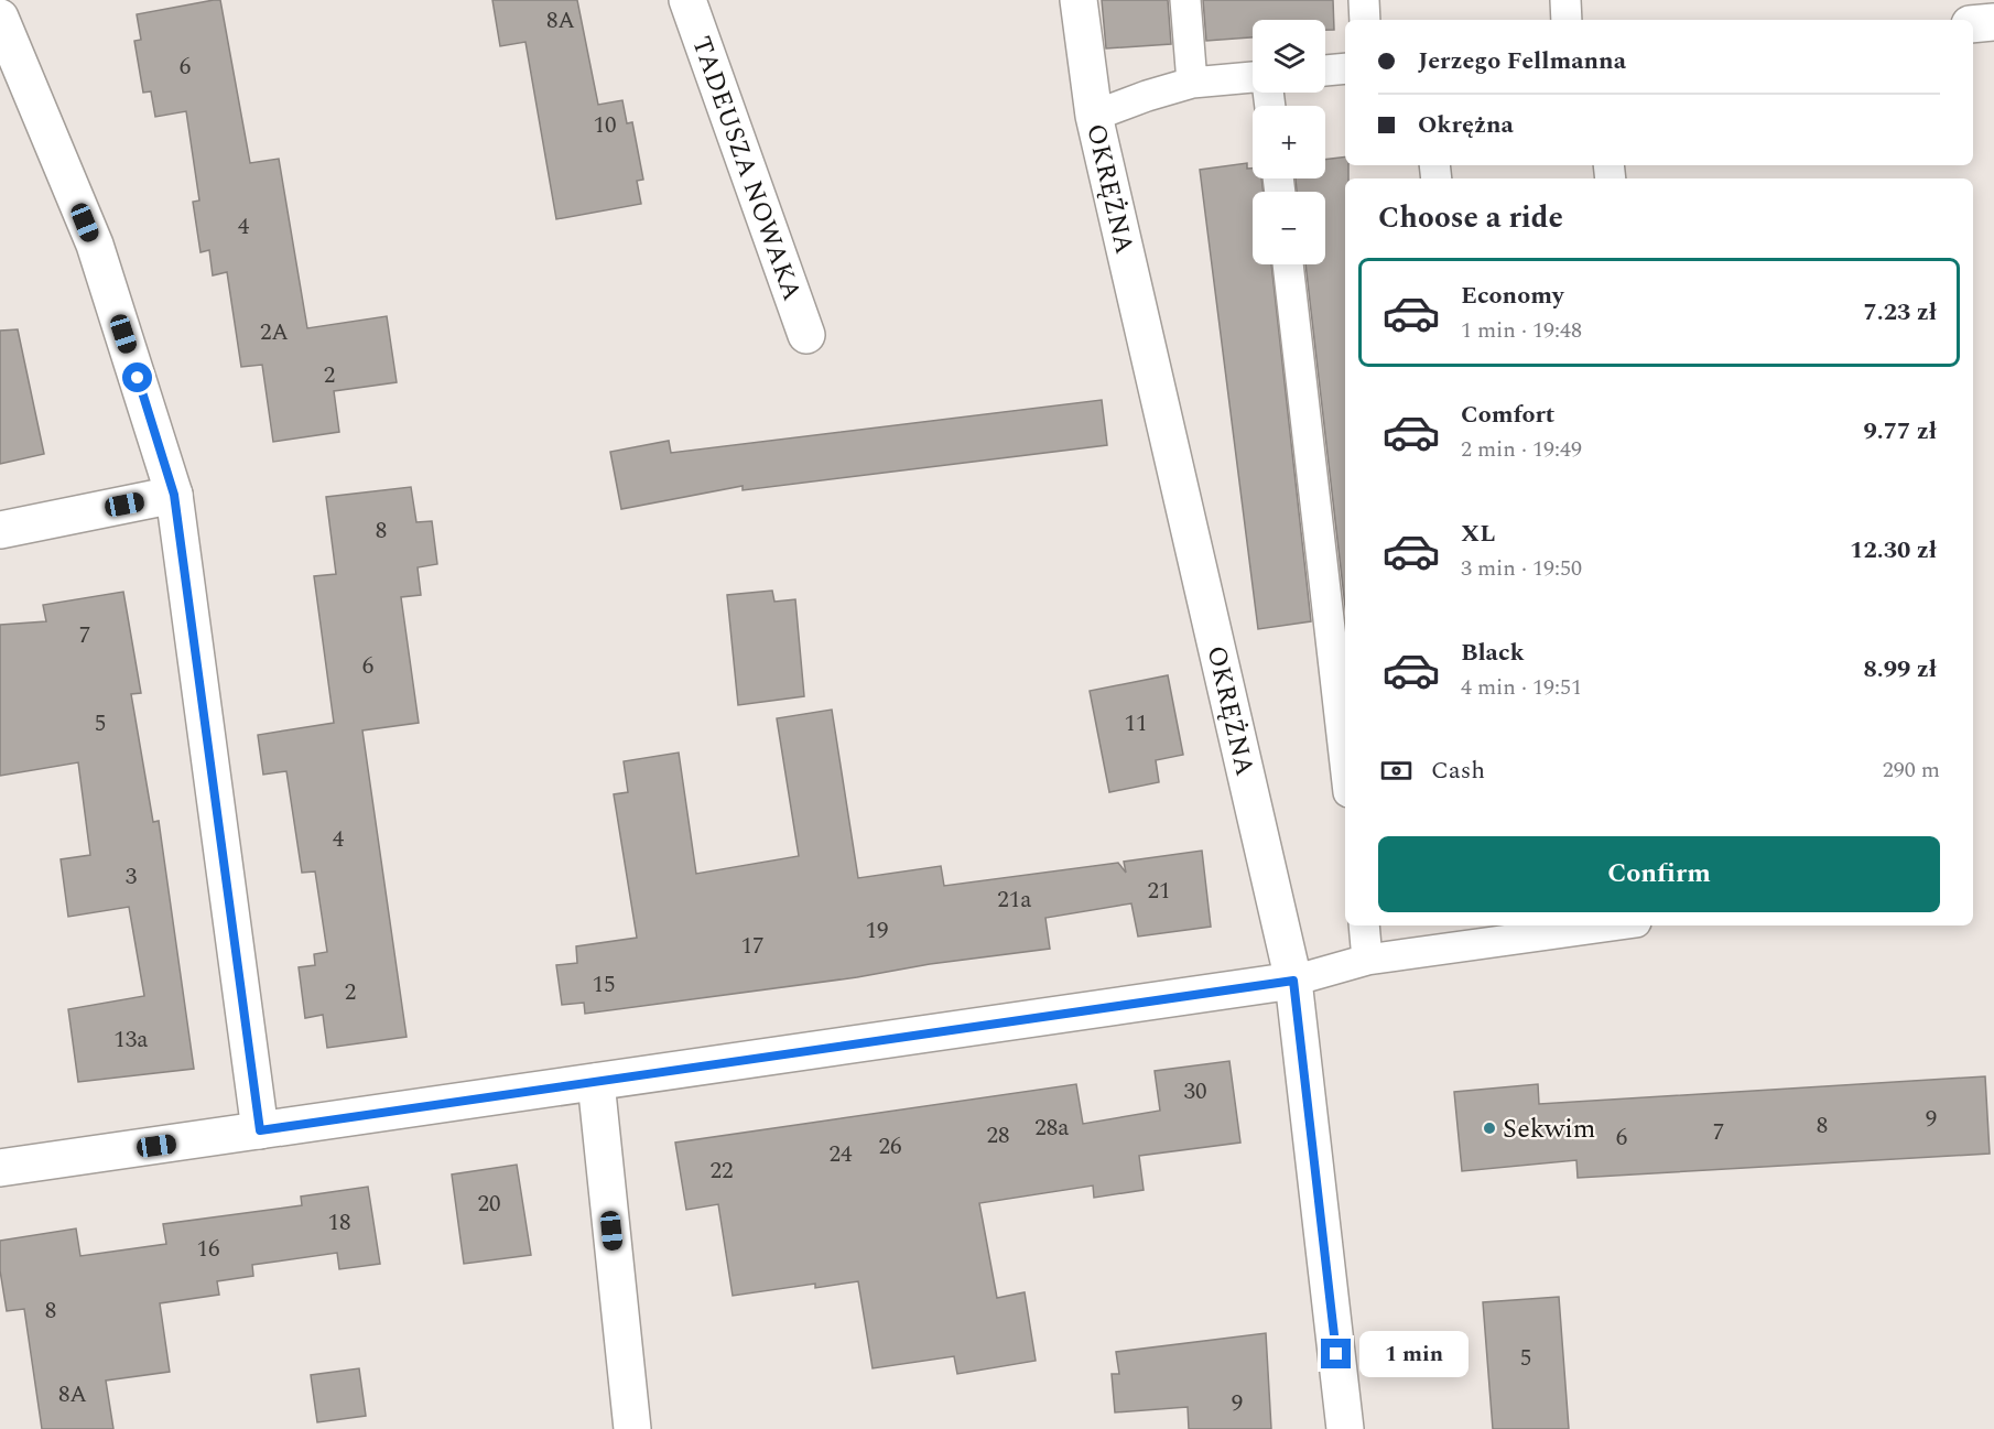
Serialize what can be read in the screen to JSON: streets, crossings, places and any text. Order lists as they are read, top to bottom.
{
  "streets": {
    "street": ["TADEUSZA NOWAKA", "OKRĘŻNA"]
  },
  "places": ["Sekwim"],
  "house_numbers": [
    "8A",
    "6",
    "10",
    "4",
    "2A",
    "2",
    "8",
    "7",
    "6",
    "5",
    "11",
    "4",
    "3",
    "21",
    "21a",
    "19",
    "17",
    "15",
    "2",
    "13a",
    "30",
    "9",
    "8",
    "28a",
    "7",
    "28",
    "6",
    "26",
    "24",
    "22",
    "20",
    "18",
    "16",
    "8",
    "5",
    "8A",
    "9"
  ],
  "page": {
    "map_buttons": ["+", "−"],
    "banner": ["Jerzego Fellmanna", "Okrężna"],
    "heading": "Choose a ride",
    "list": [
      {
        "name": "Economy",
        "note": "1 min · 19:48",
        "value": "7.23 zł"
      },
      {
        "name": "Comfort",
        "note": "2 min · 19:49",
        "value": "9.77 zł"
      },
      {
        "name": "XL",
        "note": "3 min · 19:50",
        "value": "12.30 zł"
      },
      {
        "name": "Black",
        "note": "4 min · 19:51",
        "value": "8.99 zł"
      }
    ],
    "pay": ["Cash", "290 m"],
    "buttons": "Confirm",
    "bubble": "1 min"
  }
}
